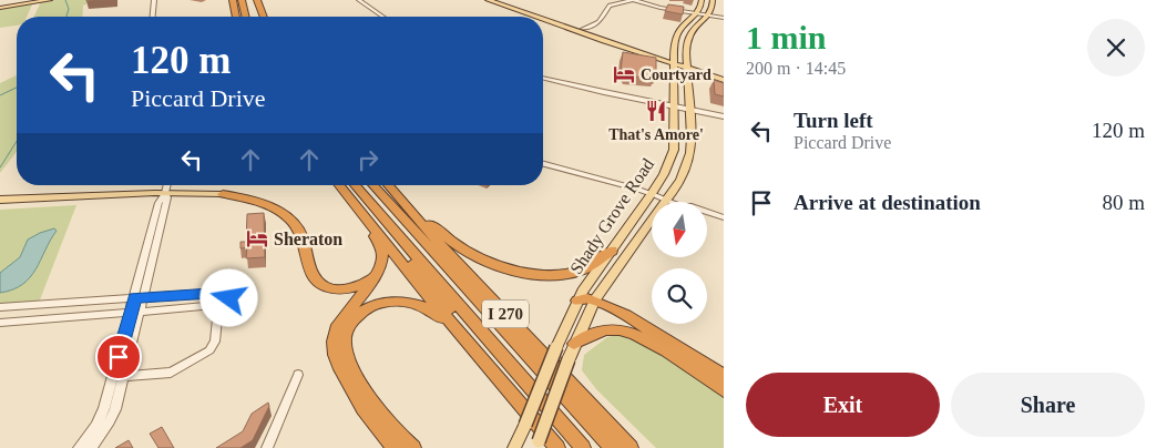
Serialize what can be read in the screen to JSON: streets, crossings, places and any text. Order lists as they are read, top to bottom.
{
  "streets": {
    "highway": ["I 270"],
    "main road": ["Shady Grove Road"]
  },
  "places": {
    "hotel": ["Courtyard", "Sheraton"],
    "restaurant": ["That's Amore'"]
  },
  "north": "bottom",
  "page": {
    "heading": ["1 min", "200 m · 14:45"],
    "turn": ["120 m", "Piccard Drive"],
    "list": [
      {
        "name": "Turn left",
        "note": "Piccard Drive",
        "value": "120 m"
      },
      {
        "name": "Arrive at destination",
        "value": "80 m"
      }
    ],
    "buttons": ["Exit", "Share"]
  }
}
